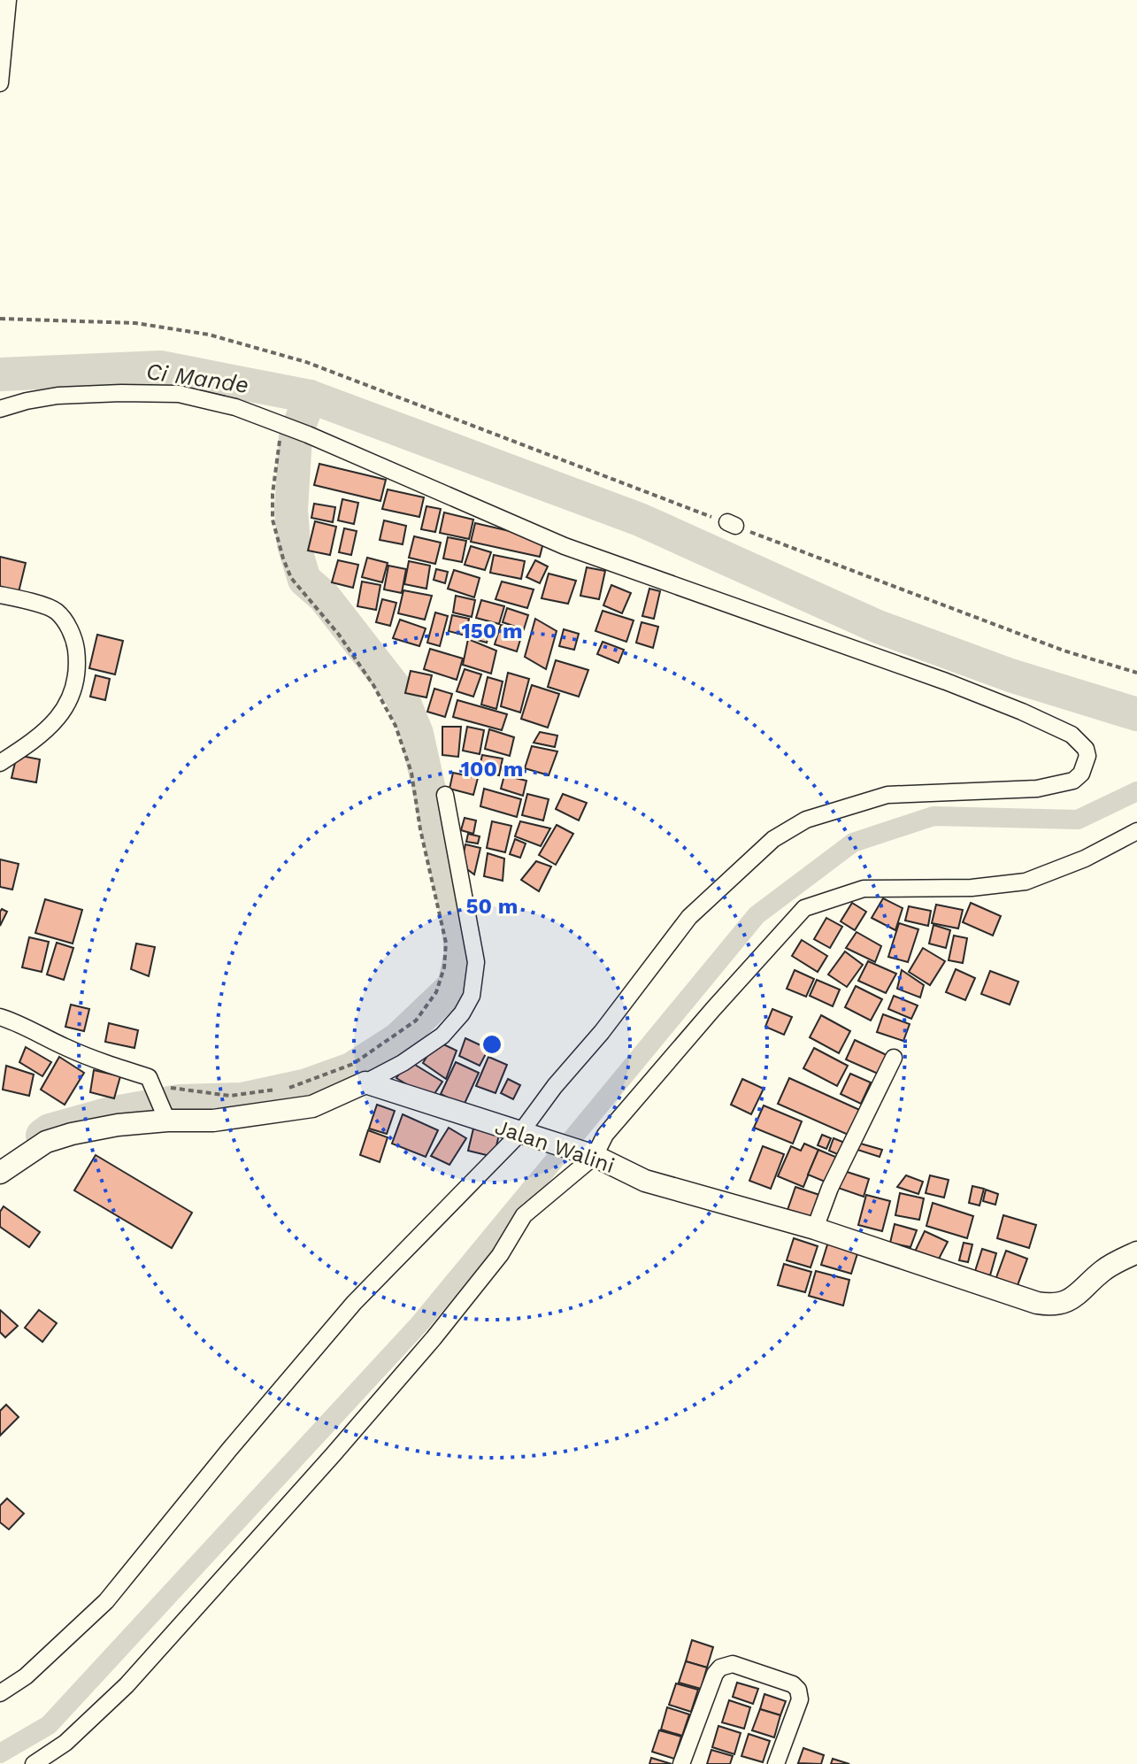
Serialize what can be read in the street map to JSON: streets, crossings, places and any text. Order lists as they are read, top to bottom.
{
  "streets": {
    "street": ["Jalan Walini"]
  },
  "water": ["Ci Mande"],
  "rings": ["150 m", "100 m", "50 m"]
}
